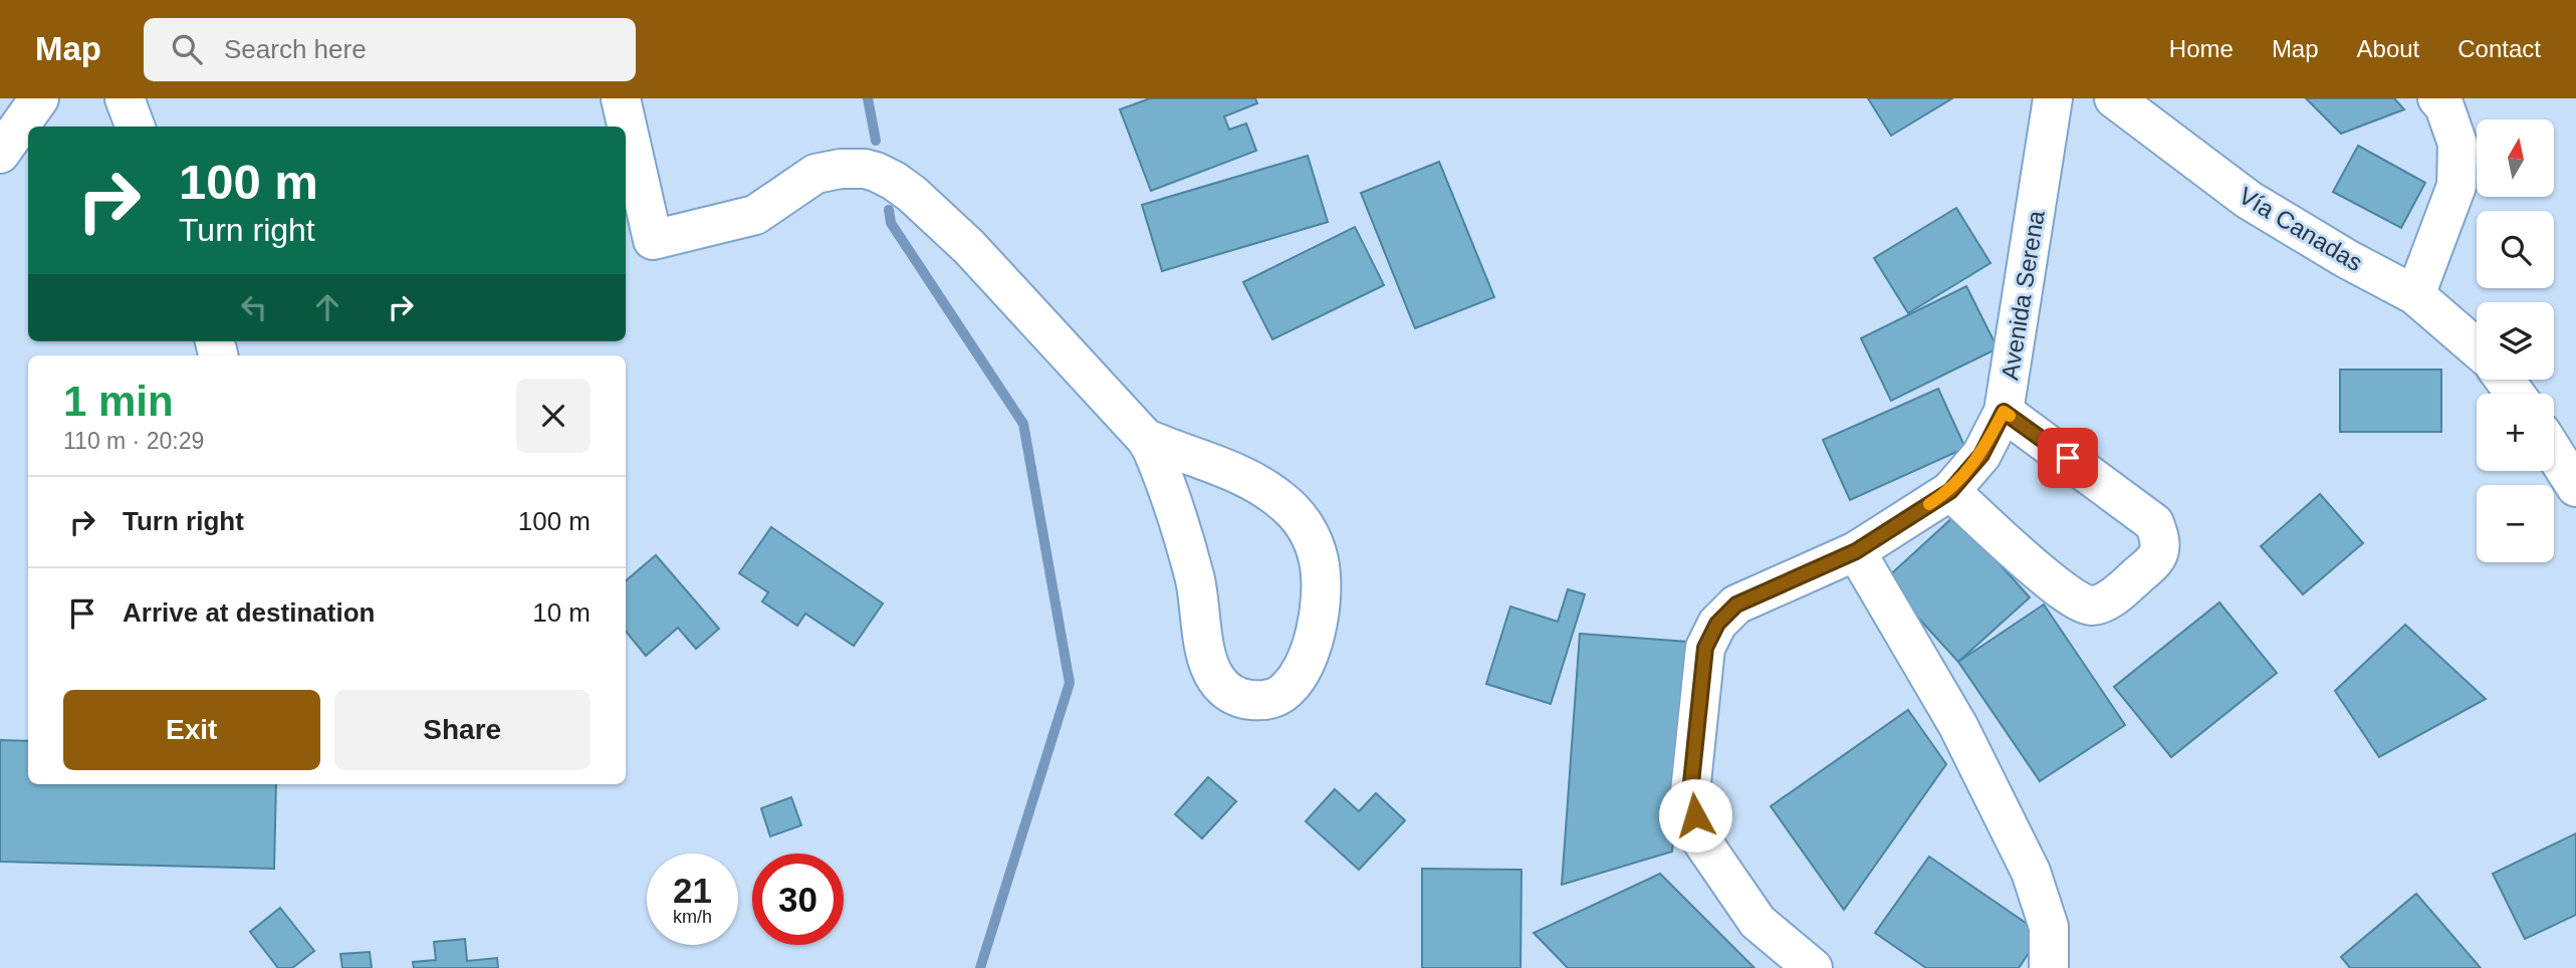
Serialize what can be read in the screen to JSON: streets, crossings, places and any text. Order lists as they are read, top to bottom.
{
  "streets": {
    "street": ["Vía Canadas", "Avenida Serena"]
  },
  "north": "top",
  "page": {
    "header": "Map",
    "search": "Search here",
    "nav": [
      "Home",
      "Map",
      "About",
      "Contact"
    ],
    "map_buttons": ["+", "−"],
    "turn": ["100 m", "Turn right"],
    "heading": ["1 min", "110 m · 20:29"],
    "list": [
      {
        "name": "Turn right",
        "value": "100 m"
      },
      {
        "name": "Arrive at destination",
        "value": "10 m"
      }
    ],
    "buttons": ["Exit", "Share"],
    "speed": "21 km/h",
    "limit": "30"
  }
}
